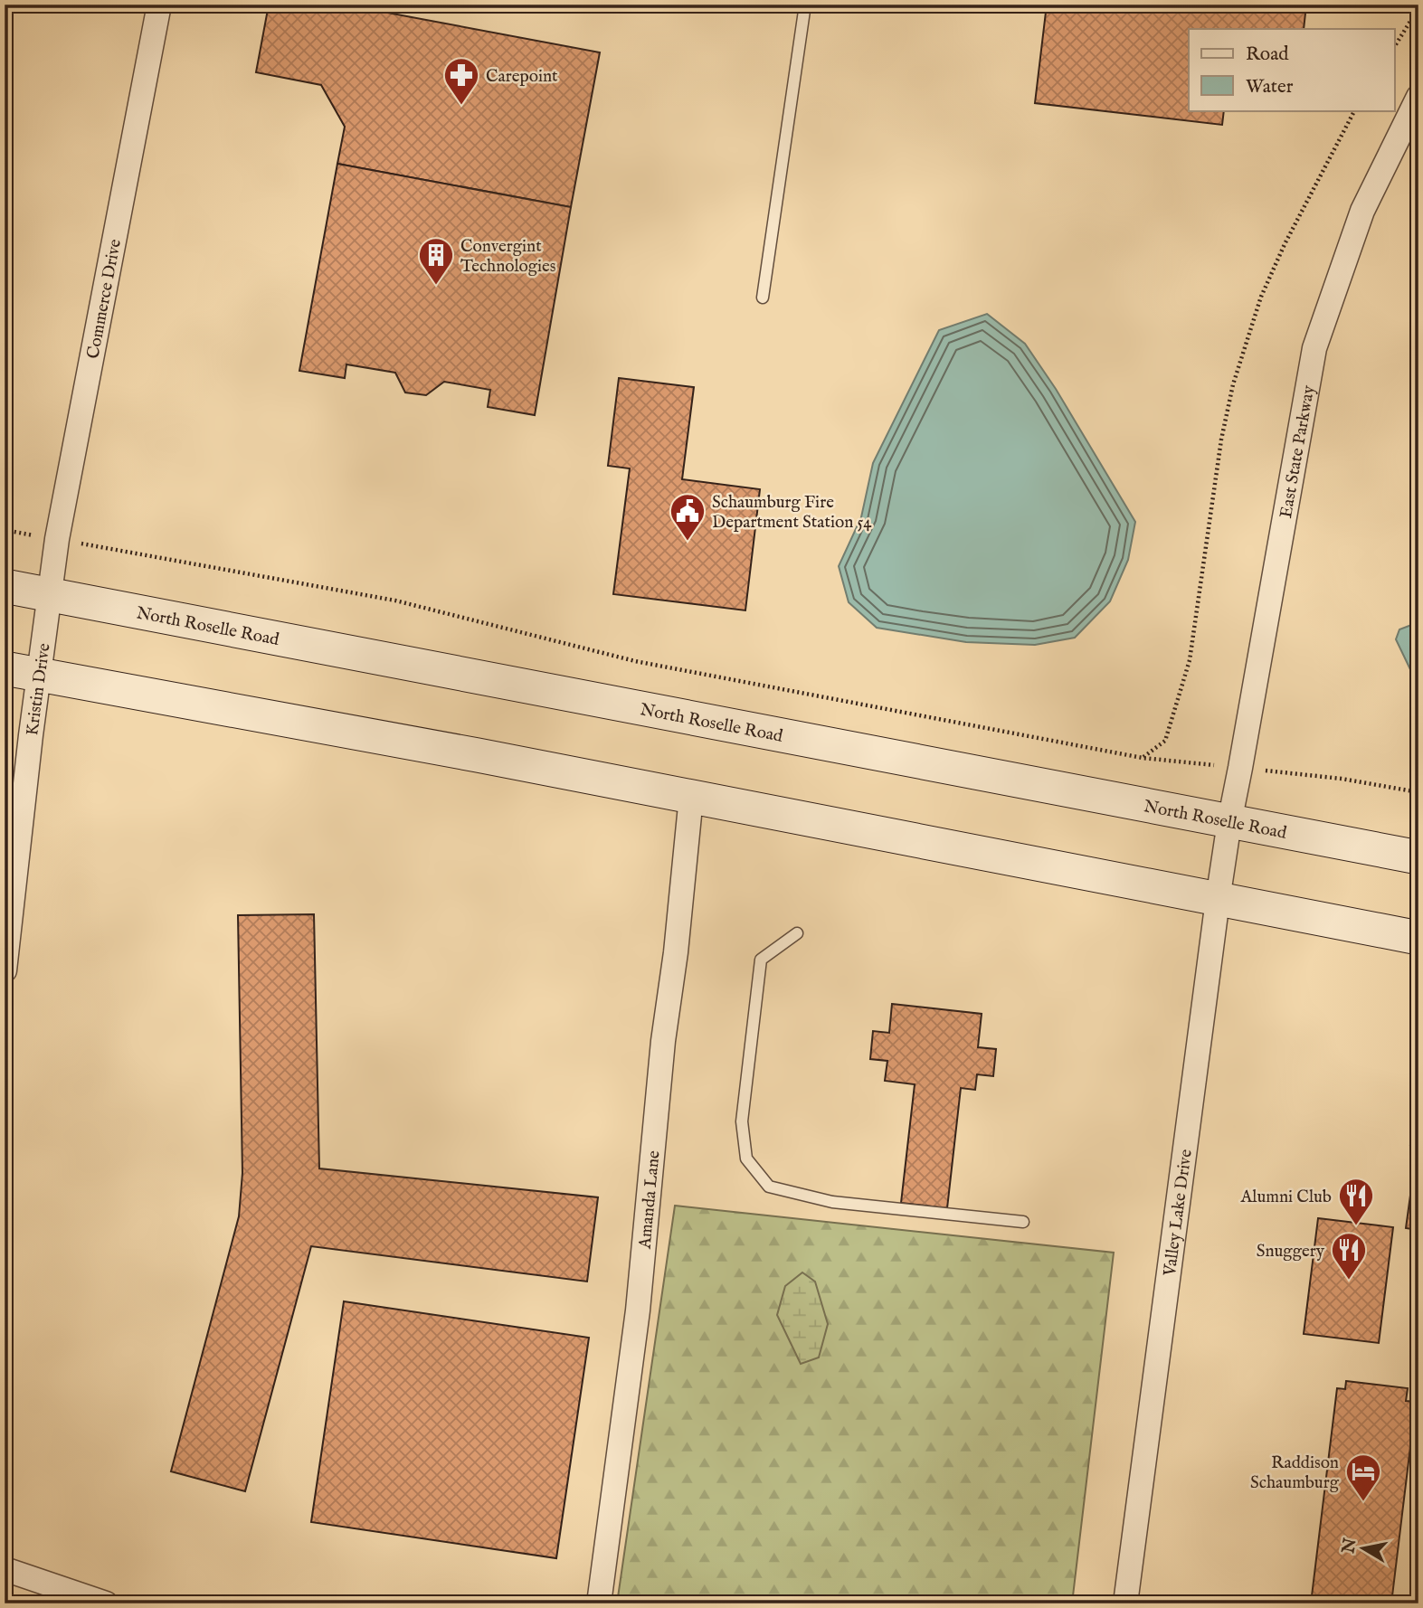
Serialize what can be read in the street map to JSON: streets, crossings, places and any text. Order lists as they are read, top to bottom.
{
  "streets": {
    "main road": ["North Roselle Road"],
    "street": [
      "Commerce Drive",
      "East State Parkway",
      "Kristin Drive",
      "Amanda Lane",
      "Valley Lake Drive"
    ]
  },
  "crossings": [
    ["Commerce Drive", "North Roselle Road"],
    ["Commerce Drive", "Kristin Drive"],
    ["East State Parkway", "North Roselle Road"],
    ["East State Parkway", "Valley Lake Drive"],
    ["North Roselle Road", "Kristin Drive"],
    ["North Roselle Road", "Valley Lake Drive"]
  ],
  "places": {
    "pharmacy": ["Carepoint"],
    "building": ["Convergint Technologies"],
    "public building": ["Schaumburg Fire Department Station 54"],
    "restaurant": ["Alumni Club", "Snuggery"],
    "hotel": ["Raddison Schaumburg"]
  },
  "legend": ["Road", "Water"],
  "north": "left"
}
